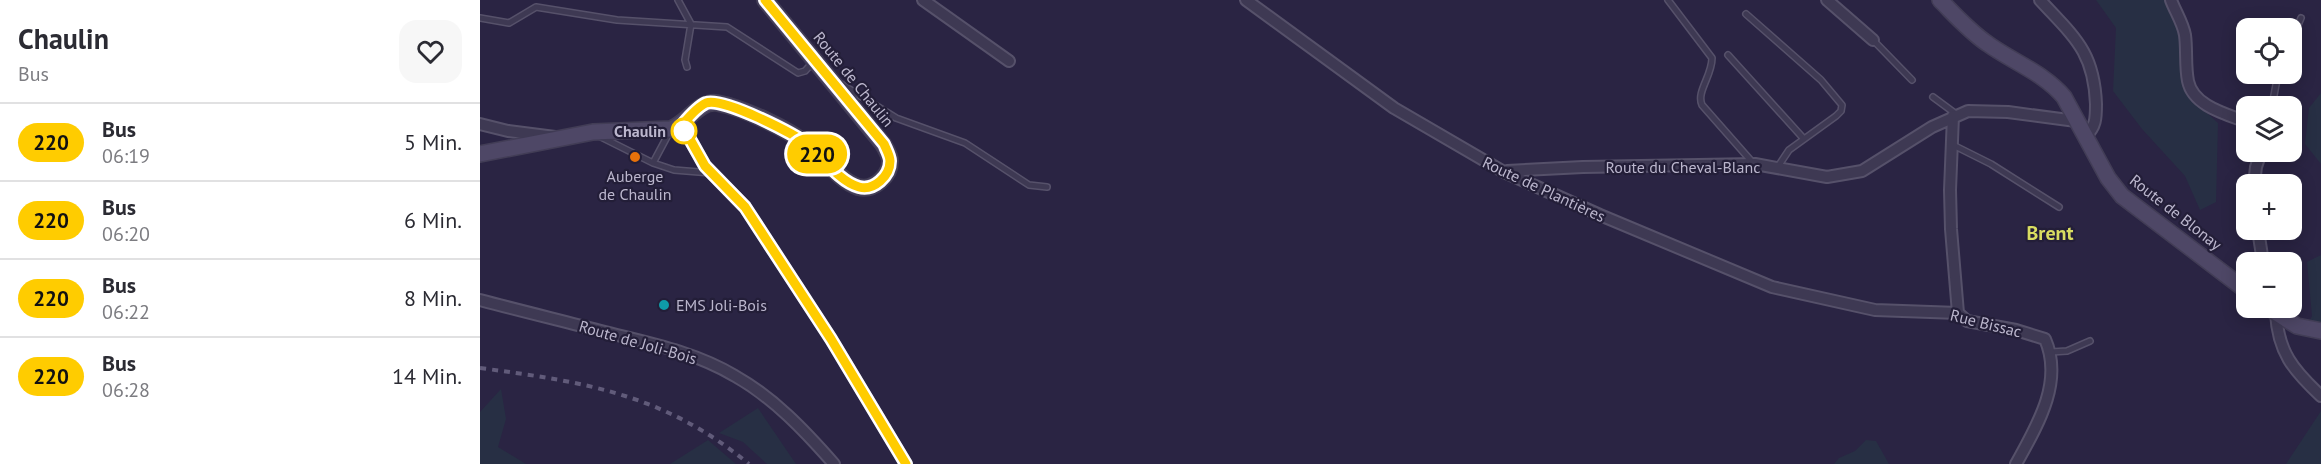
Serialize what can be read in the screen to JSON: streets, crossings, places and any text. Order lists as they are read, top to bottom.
{
  "streets": {
    "street": [
      "Route de Chaulin",
      "Route du Cheval-Blanc",
      "Route de Plantières",
      "Route de Blonay",
      "Rue Bissac",
      "Route de Joli-Bois"
    ]
  },
  "crossings": [
    ["Route du Cheval-Blanc", "Route de Plantières"],
    ["Route de Plantières", "Rue Bissac"]
  ],
  "districts": ["Brent"],
  "places": ["Chaulin", "Auberge de Chaulin", "EMS Joli-Bois"],
  "lines": ["bus line 220"],
  "page": {
    "heading": ["Chaulin", "Bus"],
    "on_map": "220",
    "map_buttons": ["+", "−"],
    "list": [
      {
        "mark": "220",
        "name": "Bus",
        "note": "06:19",
        "value": "5 Min."
      },
      {
        "mark": "220",
        "name": "Bus",
        "note": "06:20",
        "value": "6 Min."
      },
      {
        "mark": "220",
        "name": "Bus",
        "note": "06:22",
        "value": "8 Min."
      },
      {
        "mark": "220",
        "name": "Bus",
        "note": "06:28",
        "value": "14 Min."
      }
    ]
  }
}
